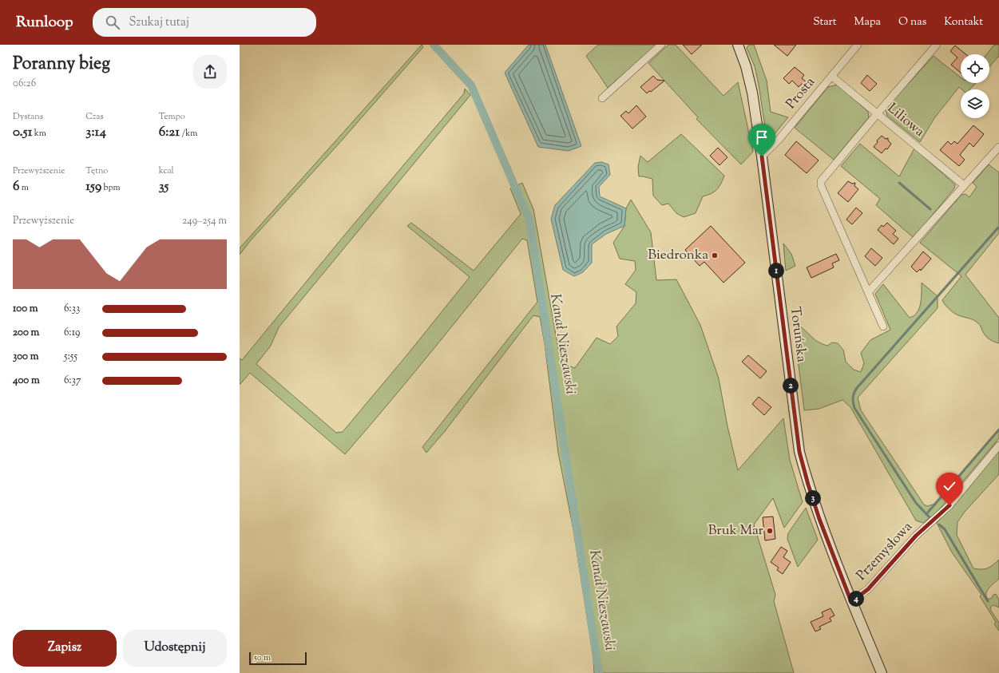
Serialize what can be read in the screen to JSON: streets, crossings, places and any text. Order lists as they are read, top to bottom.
{
  "streets": {
    "main road": ["Toruńska"],
    "street": ["Prosta", "Liliowa", "Przemysłowa"]
  },
  "crossings": [
    ["Prosta", "Liliowa"],
    ["Prosta", "Toruńska"],
    ["Toruńska", "Przemysłowa"]
  ],
  "water": ["Kanał Nieszawski"],
  "places": ["Biedronka", "Bruk Mar"],
  "scale_bar": "50 m",
  "page": {
    "header": "Runloop",
    "search": "Szukaj tutaj",
    "nav": [
      "Start",
      "Mapa",
      "O nas",
      "Kontakt"
    ],
    "heading": ["Poranny bieg", "06:26"],
    "stats": [
      ["Dystans", "0.51 km"],
      ["Czas", "3:14"],
      ["Tempo", "6:21 /km"],
      ["Przewyższenie", "6 m"],
      ["Tętno", "159 bpm"],
      ["kcal", "35"]
    ],
    "chart": ["Przewyższenie", "249–254 m"],
    "pins": [
      "1",
      "2",
      "3",
      "4"
    ],
    "list": [
      {
        "name": "100 m",
        "note": "6:33"
      },
      {
        "name": "200 m",
        "note": "6:19"
      },
      {
        "name": "300 m",
        "note": "5:55"
      },
      {
        "name": "400 m",
        "note": "6:37"
      }
    ],
    "buttons": ["Zapisz", "Udostępnij"],
    "scale": "50 m"
  }
}
